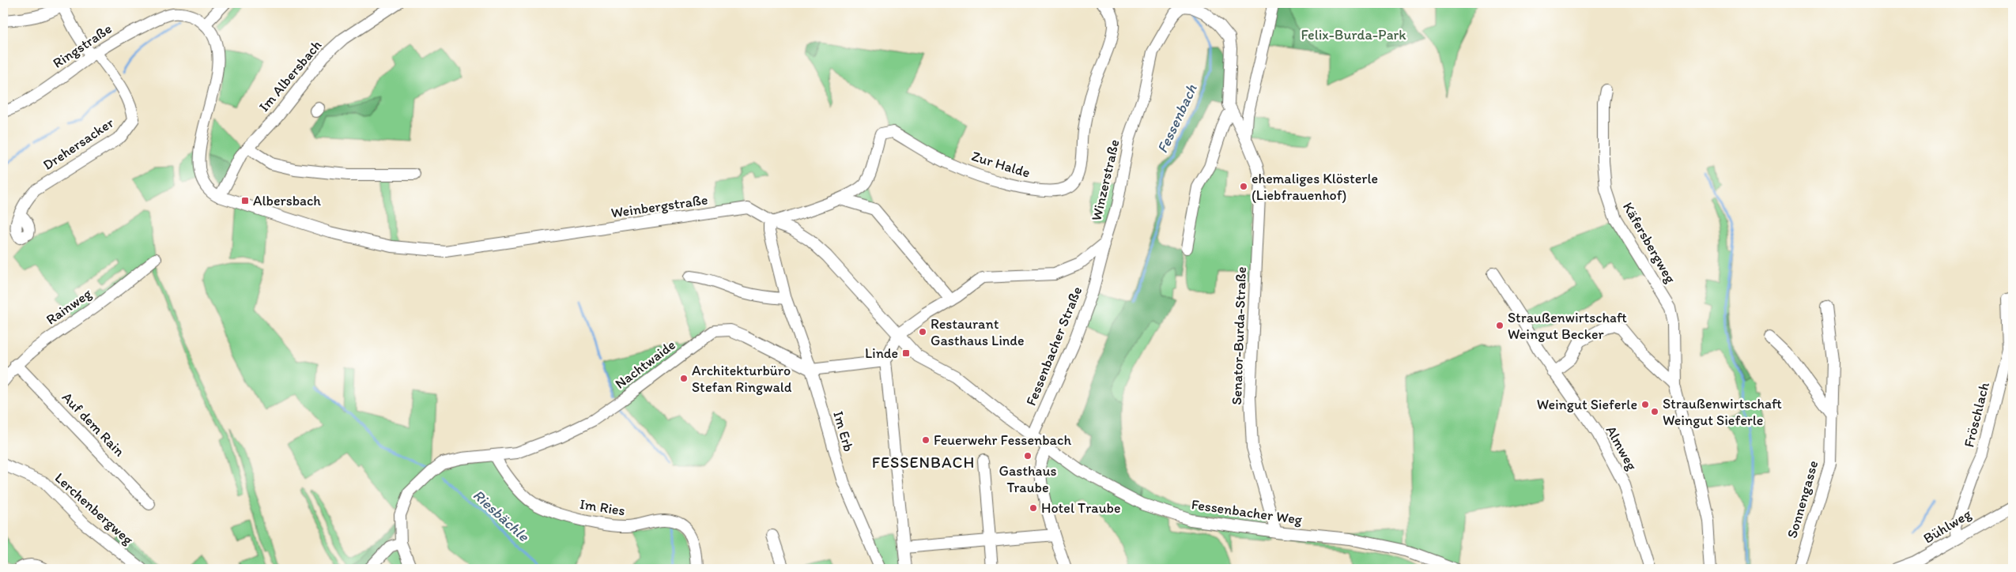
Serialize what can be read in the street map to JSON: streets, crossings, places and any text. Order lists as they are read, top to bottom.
{
  "streets": {
    "street": [
      "Ringstraße",
      "Im Albersbach",
      "Drehersacker",
      "Zur Halde",
      "Winzerstraße",
      "Weinbergstraße",
      "Käfersbergweg",
      "Rainweg",
      "Senator-Burda-Straße",
      "Fessenbacher Straße",
      "Nachtwaide",
      "Fröschlach",
      "Auf dem Rain",
      "Im Erb",
      "Almweg",
      "Sonnengasse",
      "Im Ries",
      "Lerchenbergweg",
      "Fessenbacher Weg",
      "Bühlweg"
    ]
  },
  "crossings": [
    ["Ringstraße", "Drehersacker"],
    ["Ringstraße", "Weinbergstraße"],
    ["Im Albersbach", "Weinbergstraße"],
    ["Zur Halde", "Weinbergstraße"],
    ["Zur Halde", "Im Erb"],
    ["Winzerstraße", "Senator-Burda-Straße"],
    ["Winzerstraße", "Fessenbacher Straße"],
    ["Weinbergstraße", "Fessenbacher Straße"],
    ["Weinbergstraße", "Im Erb"],
    ["Weinbergstraße", "Fessenbacher Weg"],
    ["Rainweg", "Auf dem Rain"],
    ["Senator-Burda-Straße", "Fessenbacher Weg"],
    ["Nachtwaide", "Im Erb"],
    ["Nachtwaide", "Im Ries"],
    ["Fröschlach", "Bühlweg"]
  ],
  "districts": ["FESSENBACH"],
  "water": ["Fessenbach", "Riesbächle"],
  "parks": ["Felix-Burda-Park"],
  "places": {
    "other": [
      "ehemaliges Klösterle (Liebfrauenhof)",
      "Straußenwirtschaft Weingut Becker",
      "Restaurant Gasthaus Linde",
      "Architekturbüro Stefan Ringwald",
      "Weingut Sieferle",
      "Straußenwirtschaft Weingut Sieferle",
      "Feuerwehr Fessenbach",
      "Gasthaus Traube",
      "Hotel Traube"
    ],
    "transit": ["Albersbach", "Linde"]
  }
}
